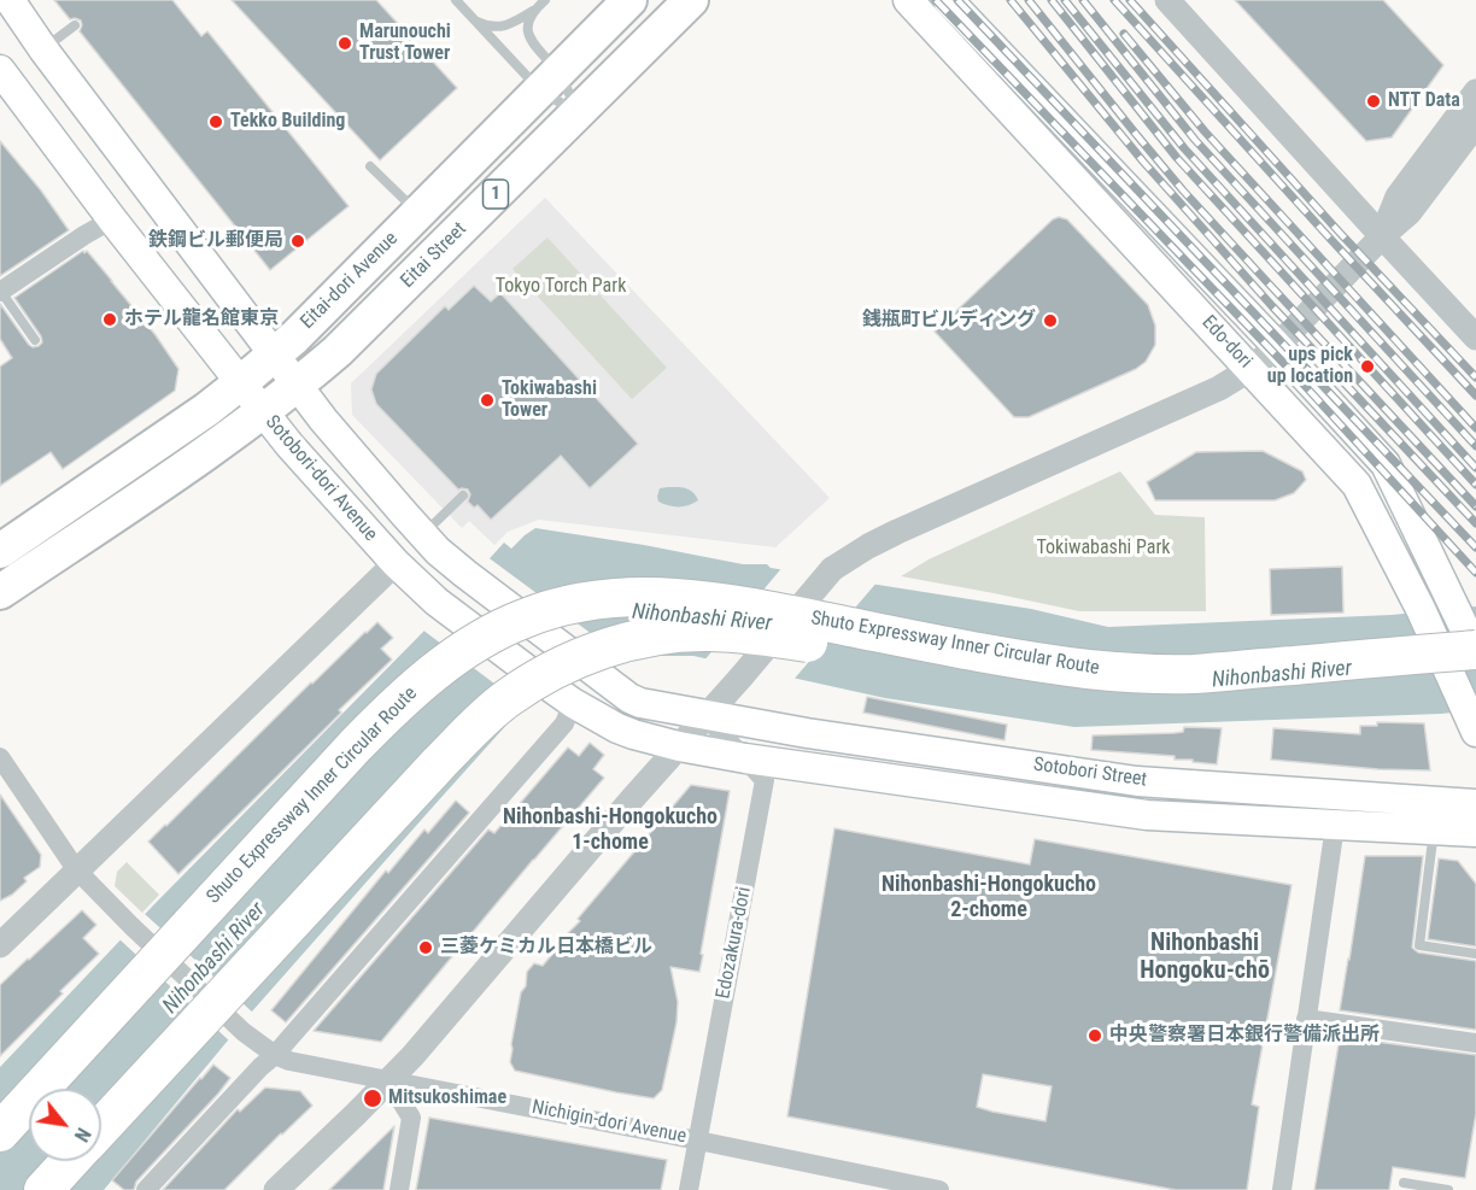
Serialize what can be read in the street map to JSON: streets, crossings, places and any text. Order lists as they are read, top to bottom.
{
  "streets": {
    "highway": [
      "1",
      "Eitai Street",
      "Eitai-dori Avenue",
      "Shuto Expressway Inner Circular Route"
    ],
    "main road": ["Edo-dori", "Sotobori-dori Avenue", "Sotobori Street"],
    "street": ["Edozakura-dori", "Nichigin-dori Avenue"]
  },
  "crossings": [
    ["1", "Eitai Street"],
    ["1", "Eitai-dori Avenue"],
    ["1", "Sotobori-dori Avenue"],
    ["Eitai Street", "Sotobori-dori Avenue"],
    ["Eitai-dori Avenue", "Sotobori-dori Avenue"],
    ["Edo-dori", "Shuto Expressway Inner Circular Route"],
    ["Sotobori-dori Avenue", "Sotobori Street"],
    ["Sotobori-dori Avenue", "Edozakura-dori"],
    ["Sotobori Street", "Edozakura-dori"],
    ["Edozakura-dori", "Nichigin-dori Avenue"]
  ],
  "districts": ["Nihonbashi-Hongokucho 1-chome", "Nihonbashi-Hongokucho 2-chome", "Nihonbashi Hongoku-chō"],
  "water": ["Nihonbashi River"],
  "parks": ["Tokyo Torch Park", "Tokiwabashi Park"],
  "places": [
    "Marunouchi Trust Tower",
    "NTT Data",
    "Tekko Building",
    "鉄鋼ビル郵便局",
    "ホテル龍名館東京",
    "銭瓶町ビルディング",
    "ups pick up location",
    "Tokiwabashi Tower",
    "三菱ケミカル日本橋ビル",
    "中央警察署日本銀行警備派出所",
    "Mitsukoshimae"
  ],
  "north": "bottom right"
}
